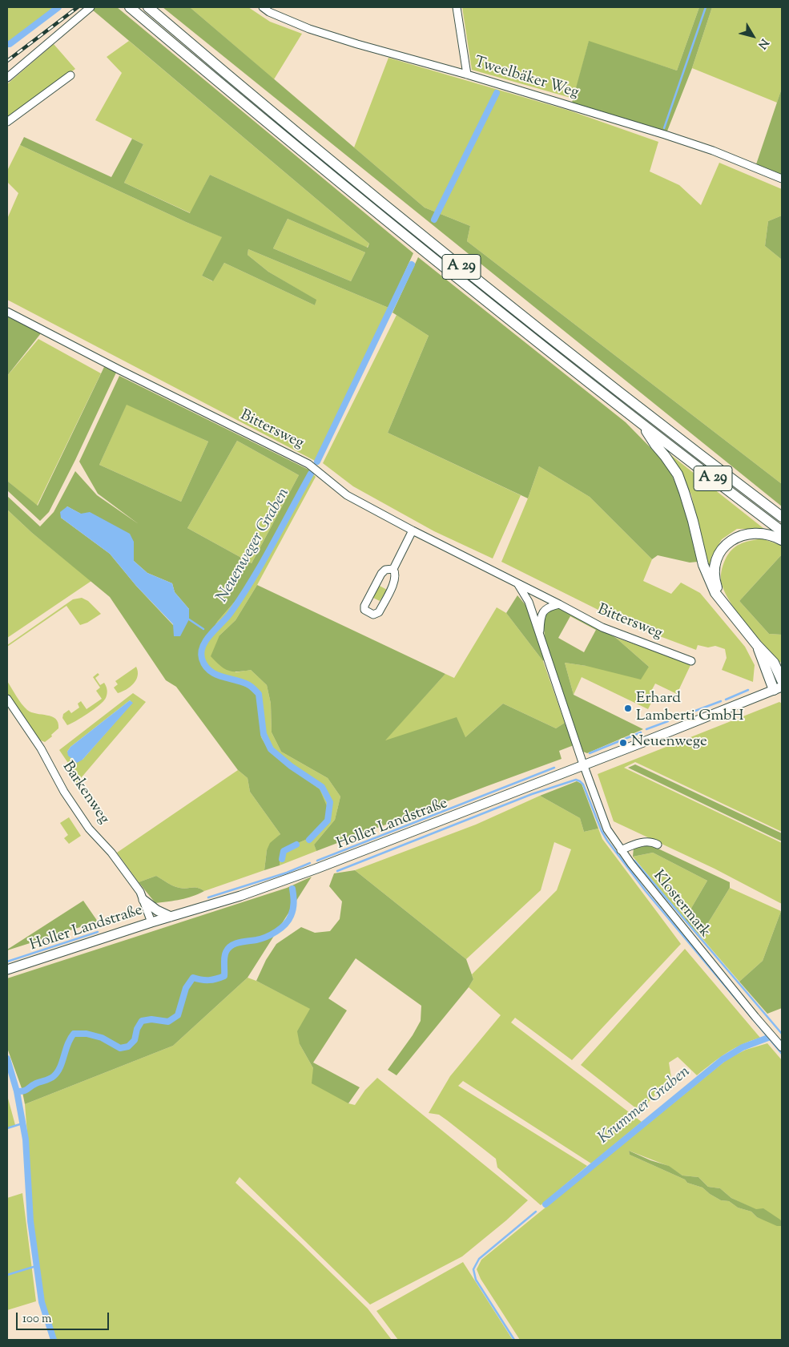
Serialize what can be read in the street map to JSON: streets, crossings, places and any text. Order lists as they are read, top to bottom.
{
  "streets": {
    "highway": ["A 29"],
    "main road": ["Holler Landstraße"],
    "street": [
      "Tweelbäker Weg",
      "Bittersweg",
      "Barkenweg",
      "Klostermark"
    ]
  },
  "crossings": [
    ["Barkenweg", "Holler Landstraße"],
    ["Holler Landstraße", "Klostermark"]
  ],
  "water": ["Neuenweger Graben", "Krummer Graben"],
  "places": ["Erhard Lamberti GmbH", "Neuenwege"],
  "scale_bar": "100 m",
  "north": "bottom right"
}
